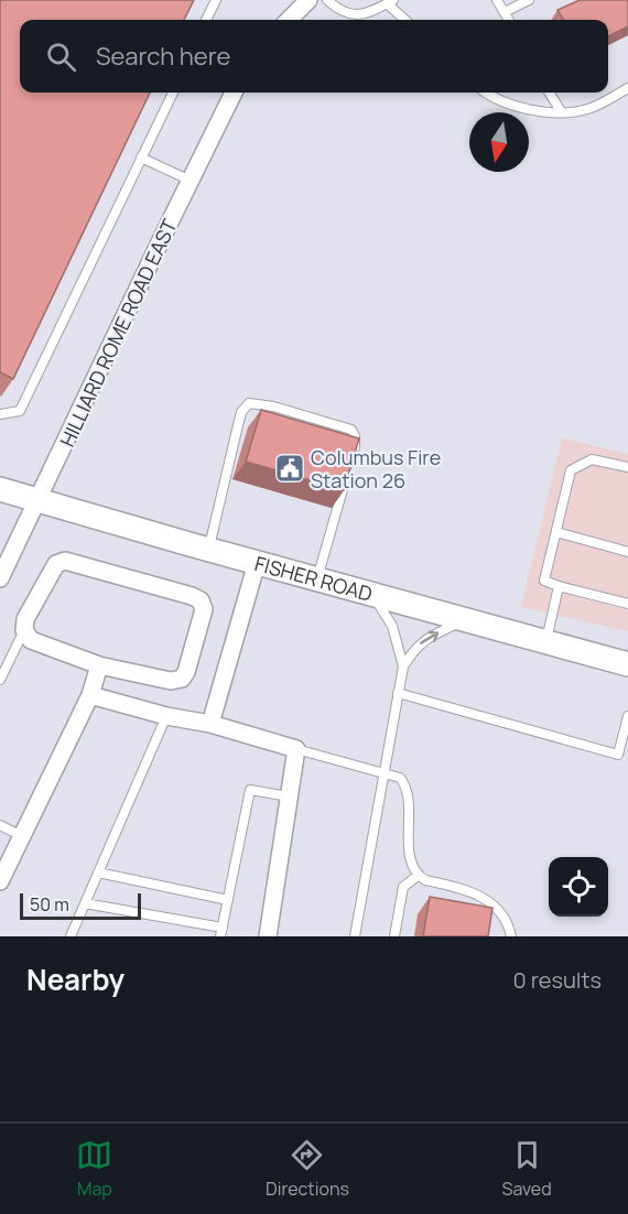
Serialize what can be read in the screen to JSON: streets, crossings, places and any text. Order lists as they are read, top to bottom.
{
  "streets": {
    "main road": ["FISHER ROAD"],
    "street": ["HILLIARD ROME ROAD EAST"]
  },
  "crossings": [
    ["HILLIARD ROME ROAD EAST", "FISHER ROAD"]
  ],
  "places": {
    "public building": ["Columbus Fire Station 26"]
  },
  "scale_bar": "50 m",
  "north": "bottom",
  "page": {
    "search": "Search here",
    "scale": "50 m",
    "heading": ["Nearby", "0 results"],
    "nav": ["Map", "Directions", "Saved"]
  }
}
